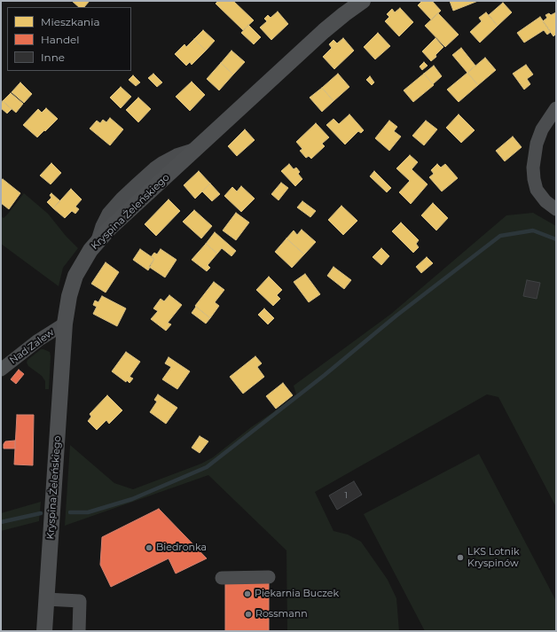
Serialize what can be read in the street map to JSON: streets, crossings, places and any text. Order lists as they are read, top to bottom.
{
  "streets": {
    "main road": ["Kryspina Żeleńskiego"],
    "street": ["Nad Zalew"]
  },
  "crossings": [
    ["Kryspina Żeleńskiego", "Nad Zalew"]
  ],
  "places": [
    "Biedronka",
    "LKS Lotnik Kryspinów",
    "Piekarnia Buczek",
    "Rossmann"
  ],
  "house_numbers": ["1"],
  "legend": ["Mieszkania", "Handel", "Inne"]
}
